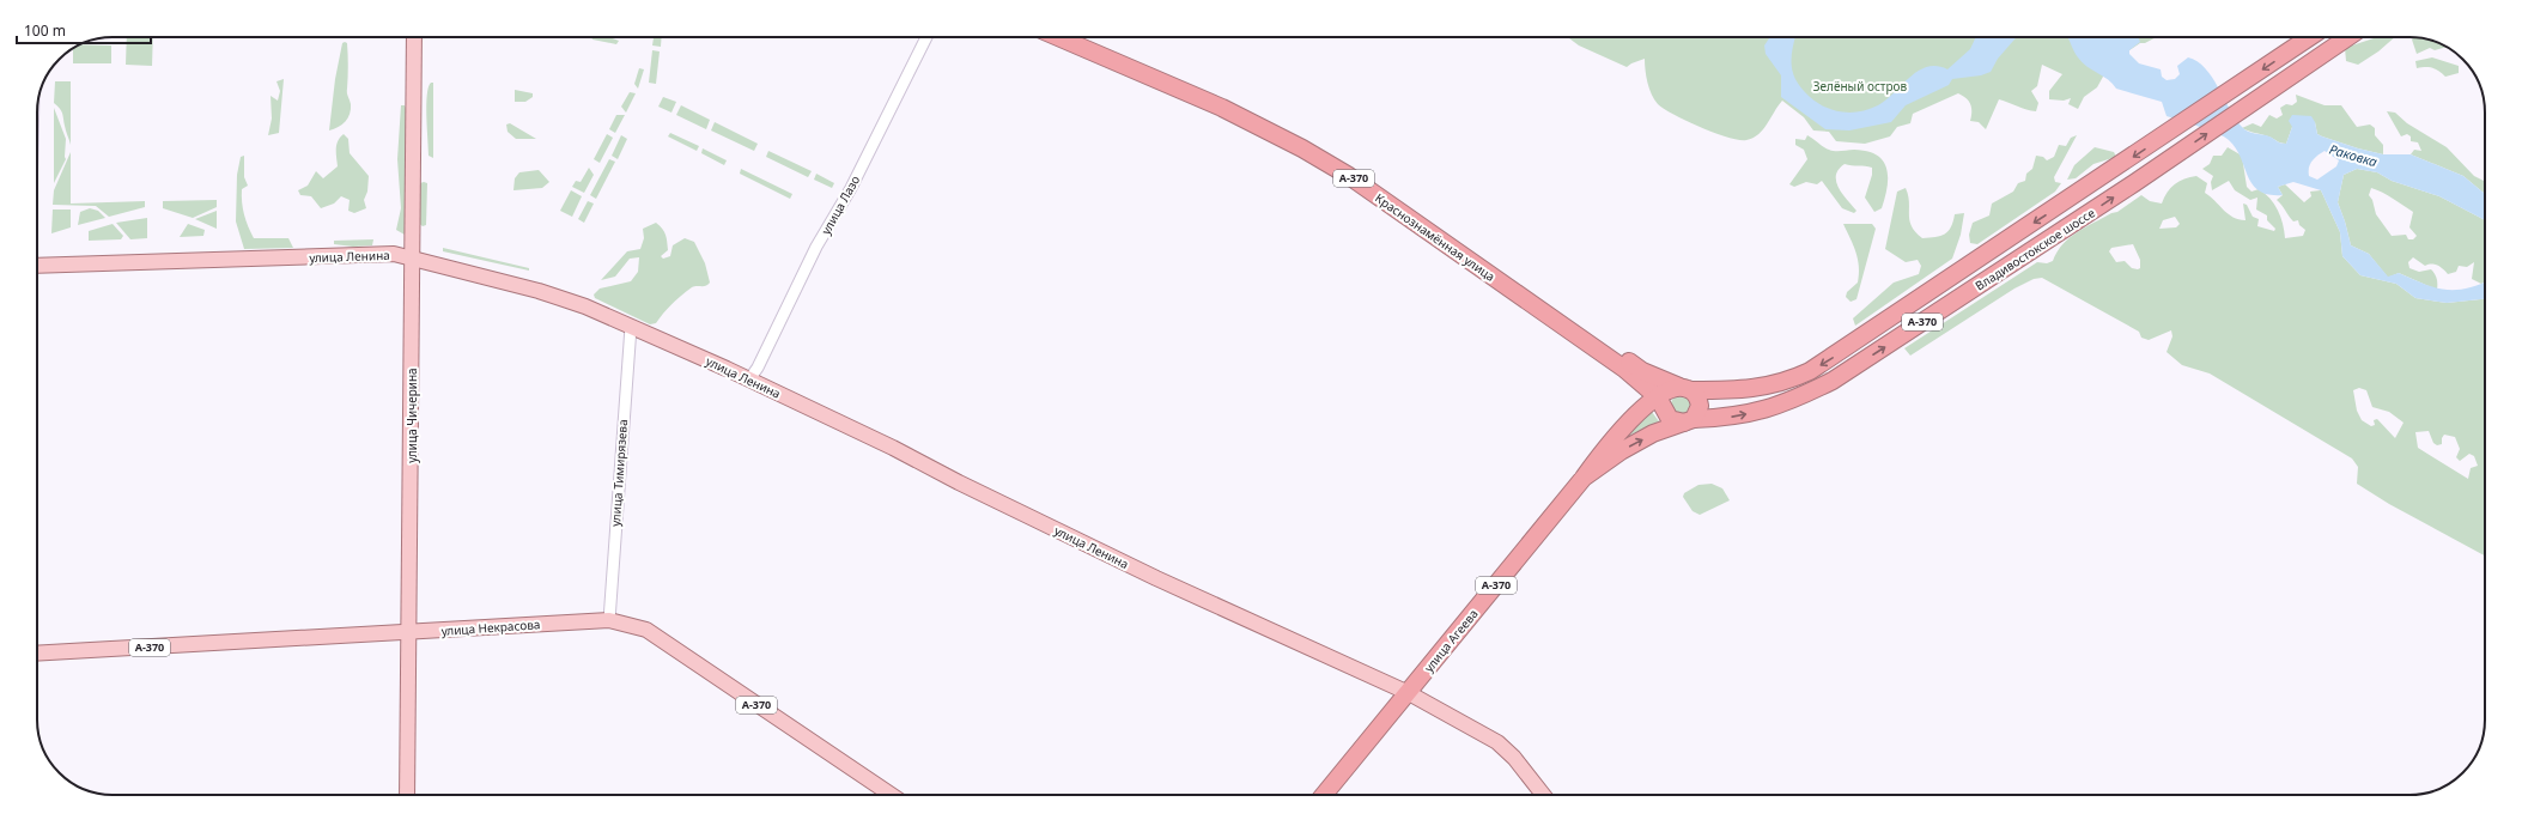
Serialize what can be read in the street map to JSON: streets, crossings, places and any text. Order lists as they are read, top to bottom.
{
  "streets": {
    "highway": [
      "А-370",
      "Краснознамённая улица",
      "Владивостокское шоссе",
      "улица Агеева"
    ],
    "main road": ["улица Ленина", "улица Чичерина", "улица Некрасова"],
    "street": ["улица Лазо", "улица Тимирязева"]
  },
  "crossings": [
    ["А-370", "Краснознамённая улица"],
    ["А-370", "Владивостокское шоссе"],
    ["А-370", "улица Агеева"],
    ["улица Лазо", "улица Ленина"],
    ["Краснознамённая улица", "Владивостокское шоссе"],
    ["Краснознамённая улица", "улица Агеева"],
    ["Владивостокское шоссе", "улица Агеева"],
    ["улица Ленина", "улица Чичерина"],
    ["улица Ленина", "улица Тимирязева"],
    ["улица Ленина", "улица Агеева"],
    ["улица Чичерина", "улица Некрасова"],
    ["улица Тимирязева", "улица Некрасова"]
  ],
  "water": ["Раковка"],
  "parks": ["Зелёный остров"],
  "scale_bar": "100 m"
}
